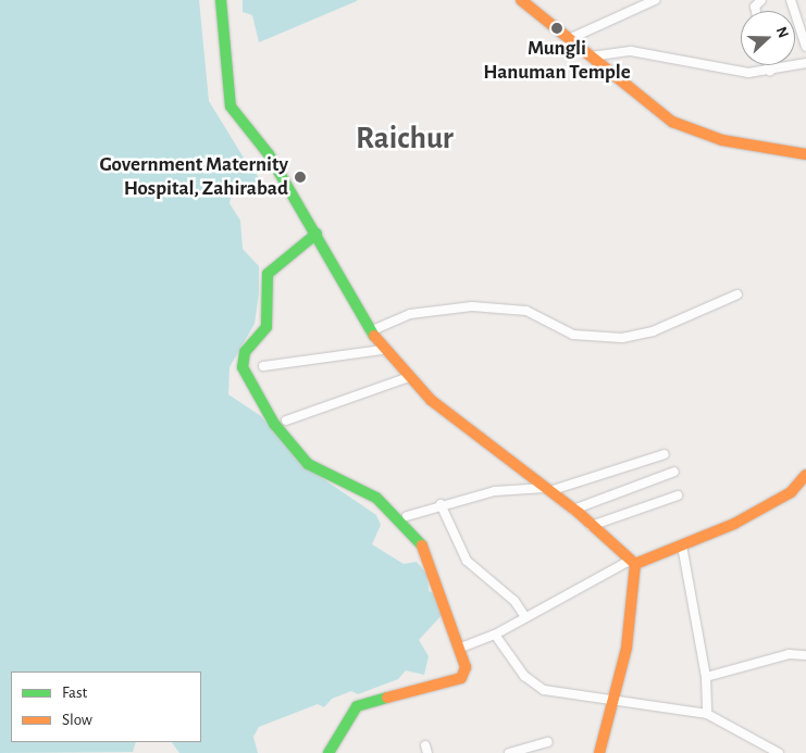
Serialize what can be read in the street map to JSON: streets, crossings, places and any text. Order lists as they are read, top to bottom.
{
  "districts": ["Raichur"],
  "places": ["Mungli Hanuman Temple", "Government Maternity Hospital, Zahirabad"],
  "legend": ["Fast", "Slow"],
  "north": "right"
}
